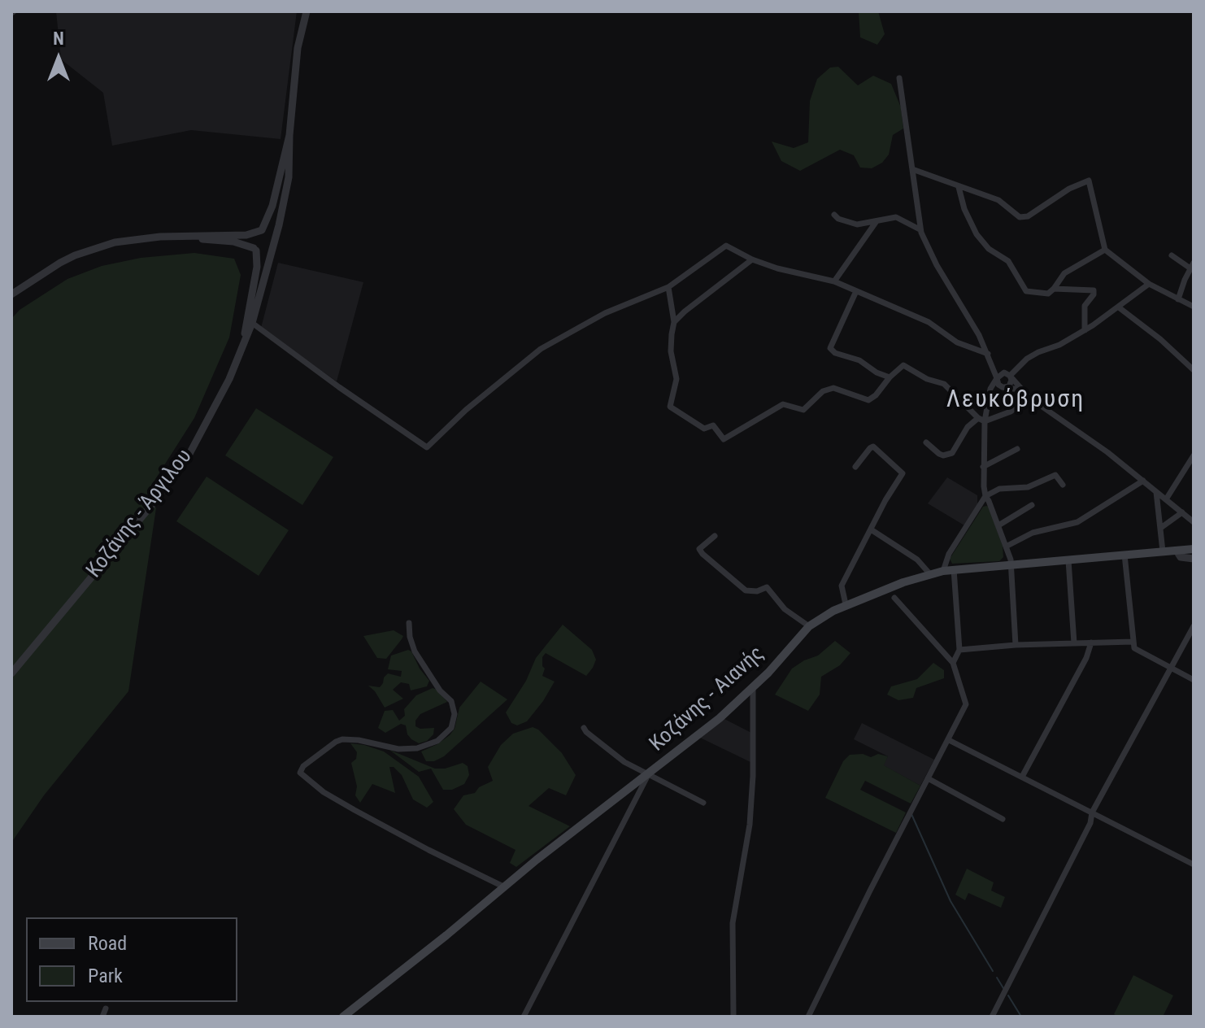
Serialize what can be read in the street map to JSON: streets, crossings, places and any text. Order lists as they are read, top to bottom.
{
  "streets": {
    "main road": ["Κοζάνης - Αιανής"],
    "street": ["Κοζάνης - Άργιλου"]
  },
  "districts": ["Λευκόβρυση"],
  "legend": ["Road", "Park"],
  "north": "top"
}
